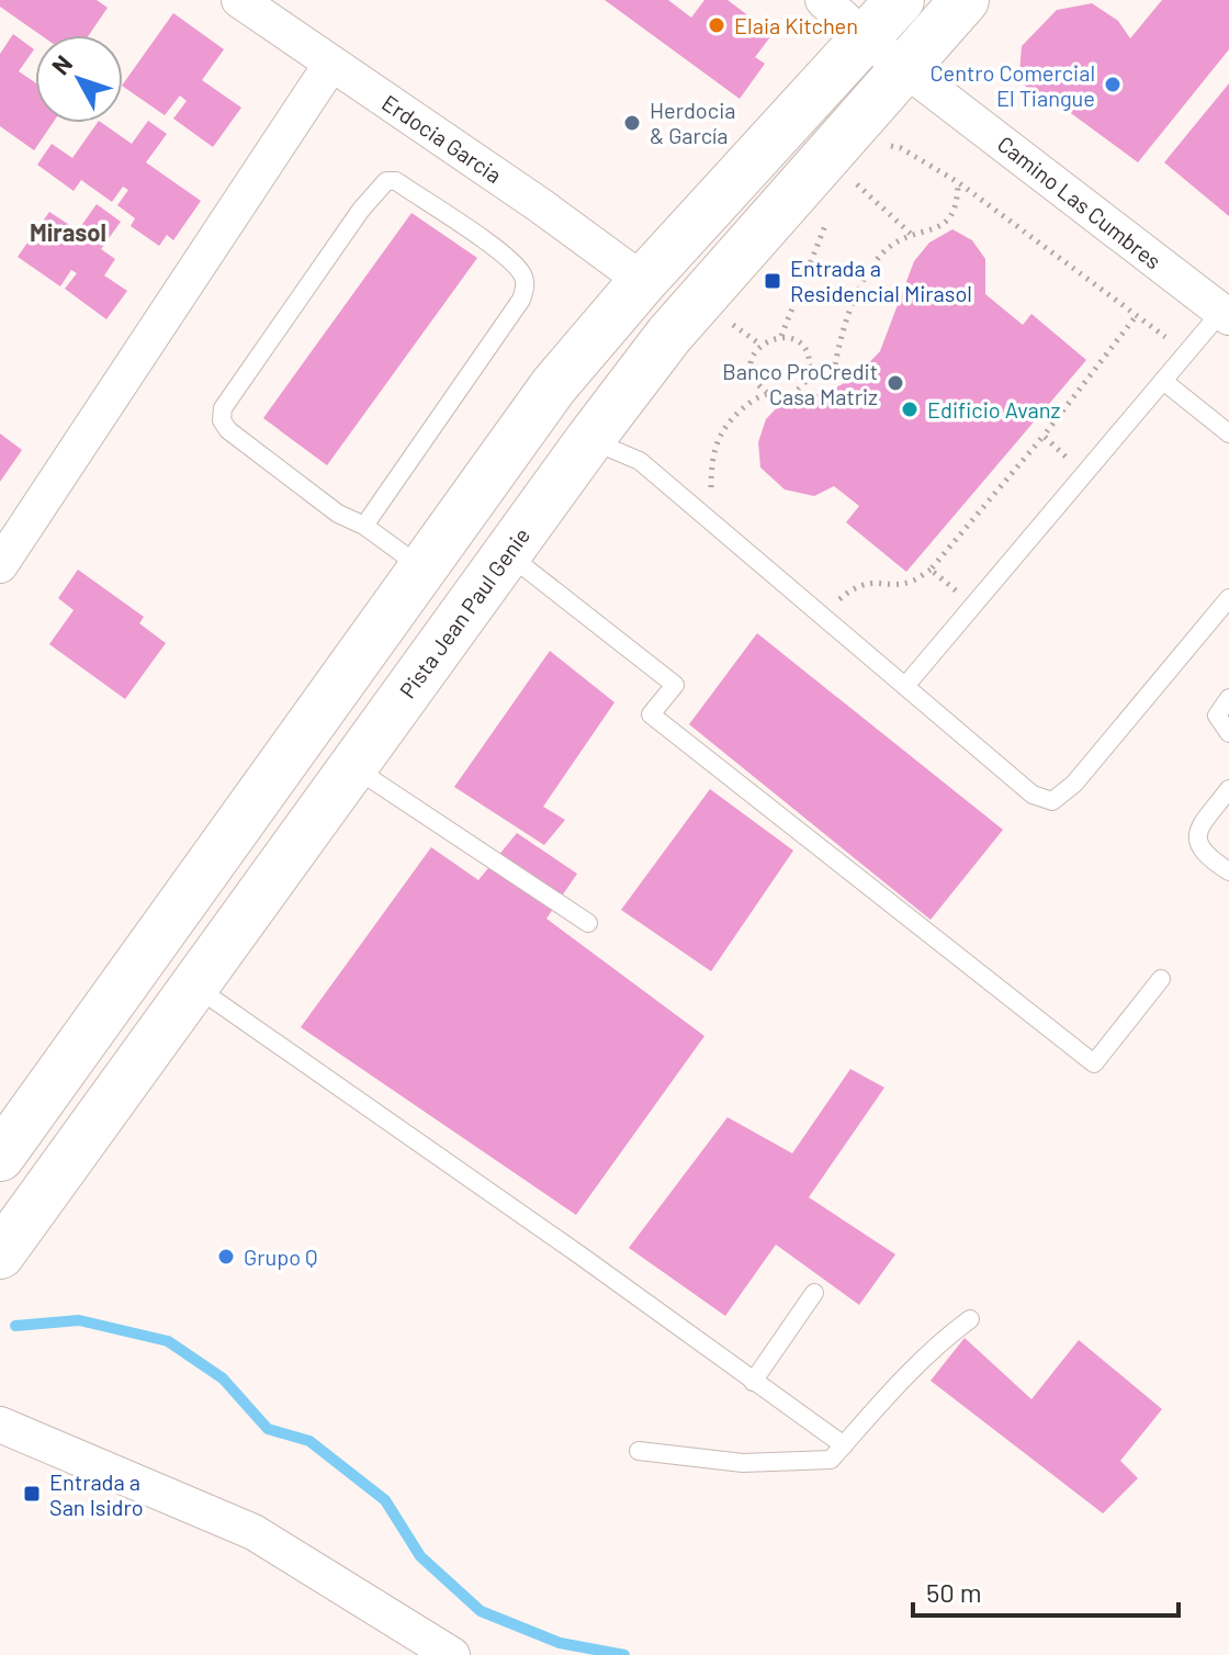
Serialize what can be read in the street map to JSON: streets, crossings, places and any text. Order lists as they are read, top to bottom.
{
  "streets": {
    "main road": ["Pista Jean Paul Genie"],
    "street": ["Erdocia Garcia", "Camino Las Cumbres"]
  },
  "crossings": [
    ["Erdocia Garcia", "Pista Jean Paul Genie"],
    ["Camino Las Cumbres", "Pista Jean Paul Genie"]
  ],
  "districts": ["Mirasol"],
  "places": {
    "other": [
      "Elaia Kitchen",
      "Centro Comercial El Tiangue",
      "Herdocia & García",
      "Banco ProCredit Casa Matriz",
      "Edificio Avanz",
      "Grupo Q"
    ],
    "transit": ["Entrada a Residencial Mirasol", "Entrada a San Isidro"]
  },
  "scale_bar": "50 m",
  "north": "top left"
}
